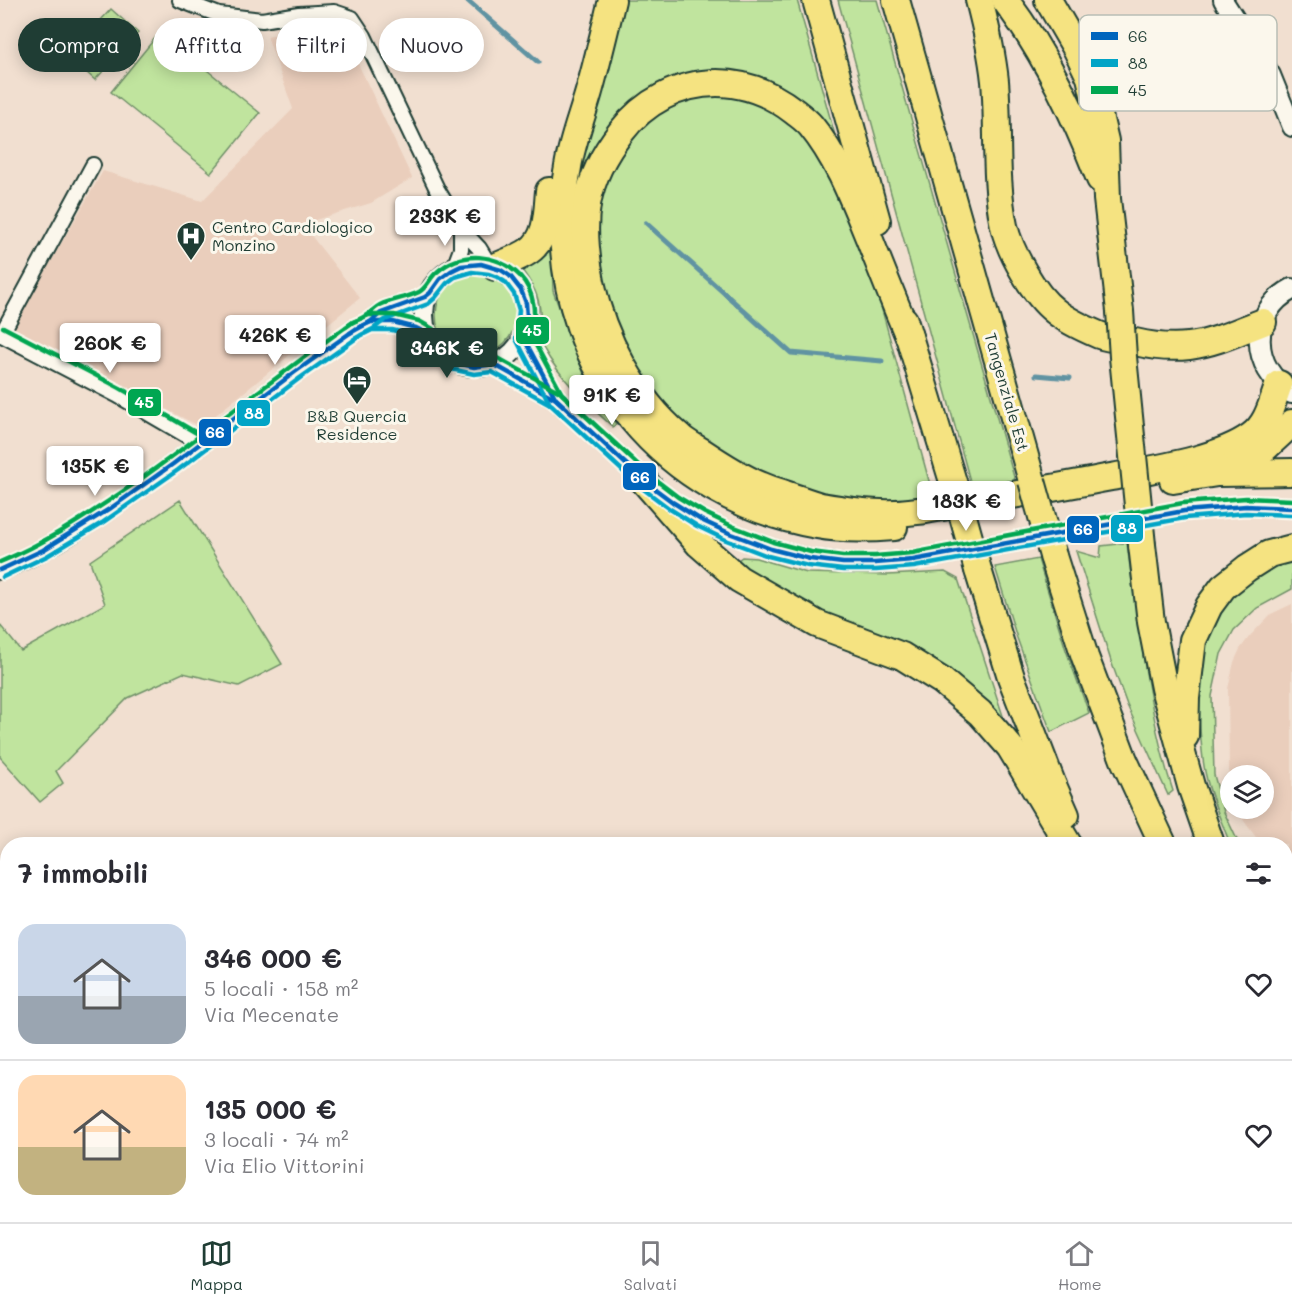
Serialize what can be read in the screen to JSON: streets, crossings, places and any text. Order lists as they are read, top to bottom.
{
  "streets": {
    "highway": ["Tangenziale Est"]
  },
  "places": {
    "hospital": ["Centro Cardiologico Monzino"],
    "hotel": ["B&B Quercia Residence"]
  },
  "lines": ["transit line 45", "transit line 66", "transit line 88"],
  "legend": ["66", "88", "45"],
  "page": {
    "chip": [
      "Compra",
      "Affitta",
      "Filtri",
      "Nuovo"
    ],
    "price": [
      "233K €",
      "426K €",
      "260K €",
      "346K €",
      "91K €",
      "135K €",
      "183K €"
    ],
    "heading": "7 immobili",
    "list": [
      {
        "name": "346 000 €",
        "note": "5 locali · 158 m² · Via Mecenate"
      },
      {
        "name": "135 000 €",
        "note": "3 locali · 74 m² · Via Elio Vittorini"
      }
    ],
    "tabs": ["Mappa", "Salvati", "Home"]
  }
}
